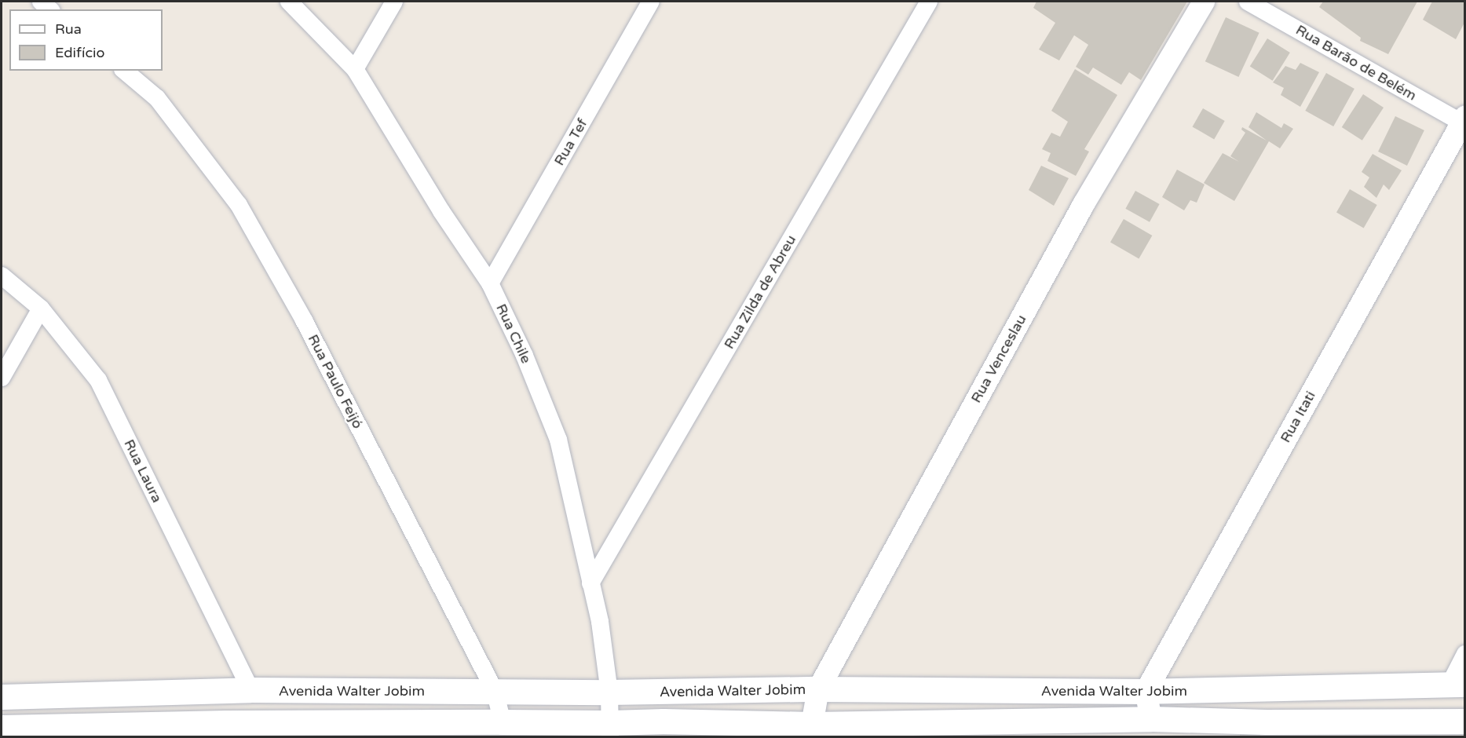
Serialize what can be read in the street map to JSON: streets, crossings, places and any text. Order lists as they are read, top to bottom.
{
  "streets": {
    "main road": ["Avenida Walter Jobim"],
    "street": [
      "Rua Barão de Belém",
      "Rua Tef",
      "Rua Zilda de Abreu",
      "Rua Chile",
      "Rua Venceslau",
      "Rua Paulo Feijó",
      "Rua Itati",
      "Rua Laura"
    ]
  },
  "crossings": [
    ["Rua Barão de Belém", "Rua Itati"],
    ["Rua Tef", "Rua Chile"],
    ["Rua Zilda de Abreu", "Rua Chile"],
    ["Rua Chile", "Avenida Walter Jobim"],
    ["Rua Venceslau", "Avenida Walter Jobim"],
    ["Rua Paulo Feijó", "Avenida Walter Jobim"],
    ["Rua Itati", "Avenida Walter Jobim"],
    ["Rua Laura", "Avenida Walter Jobim"]
  ],
  "legend": ["Rua", "Edifício"]
}
